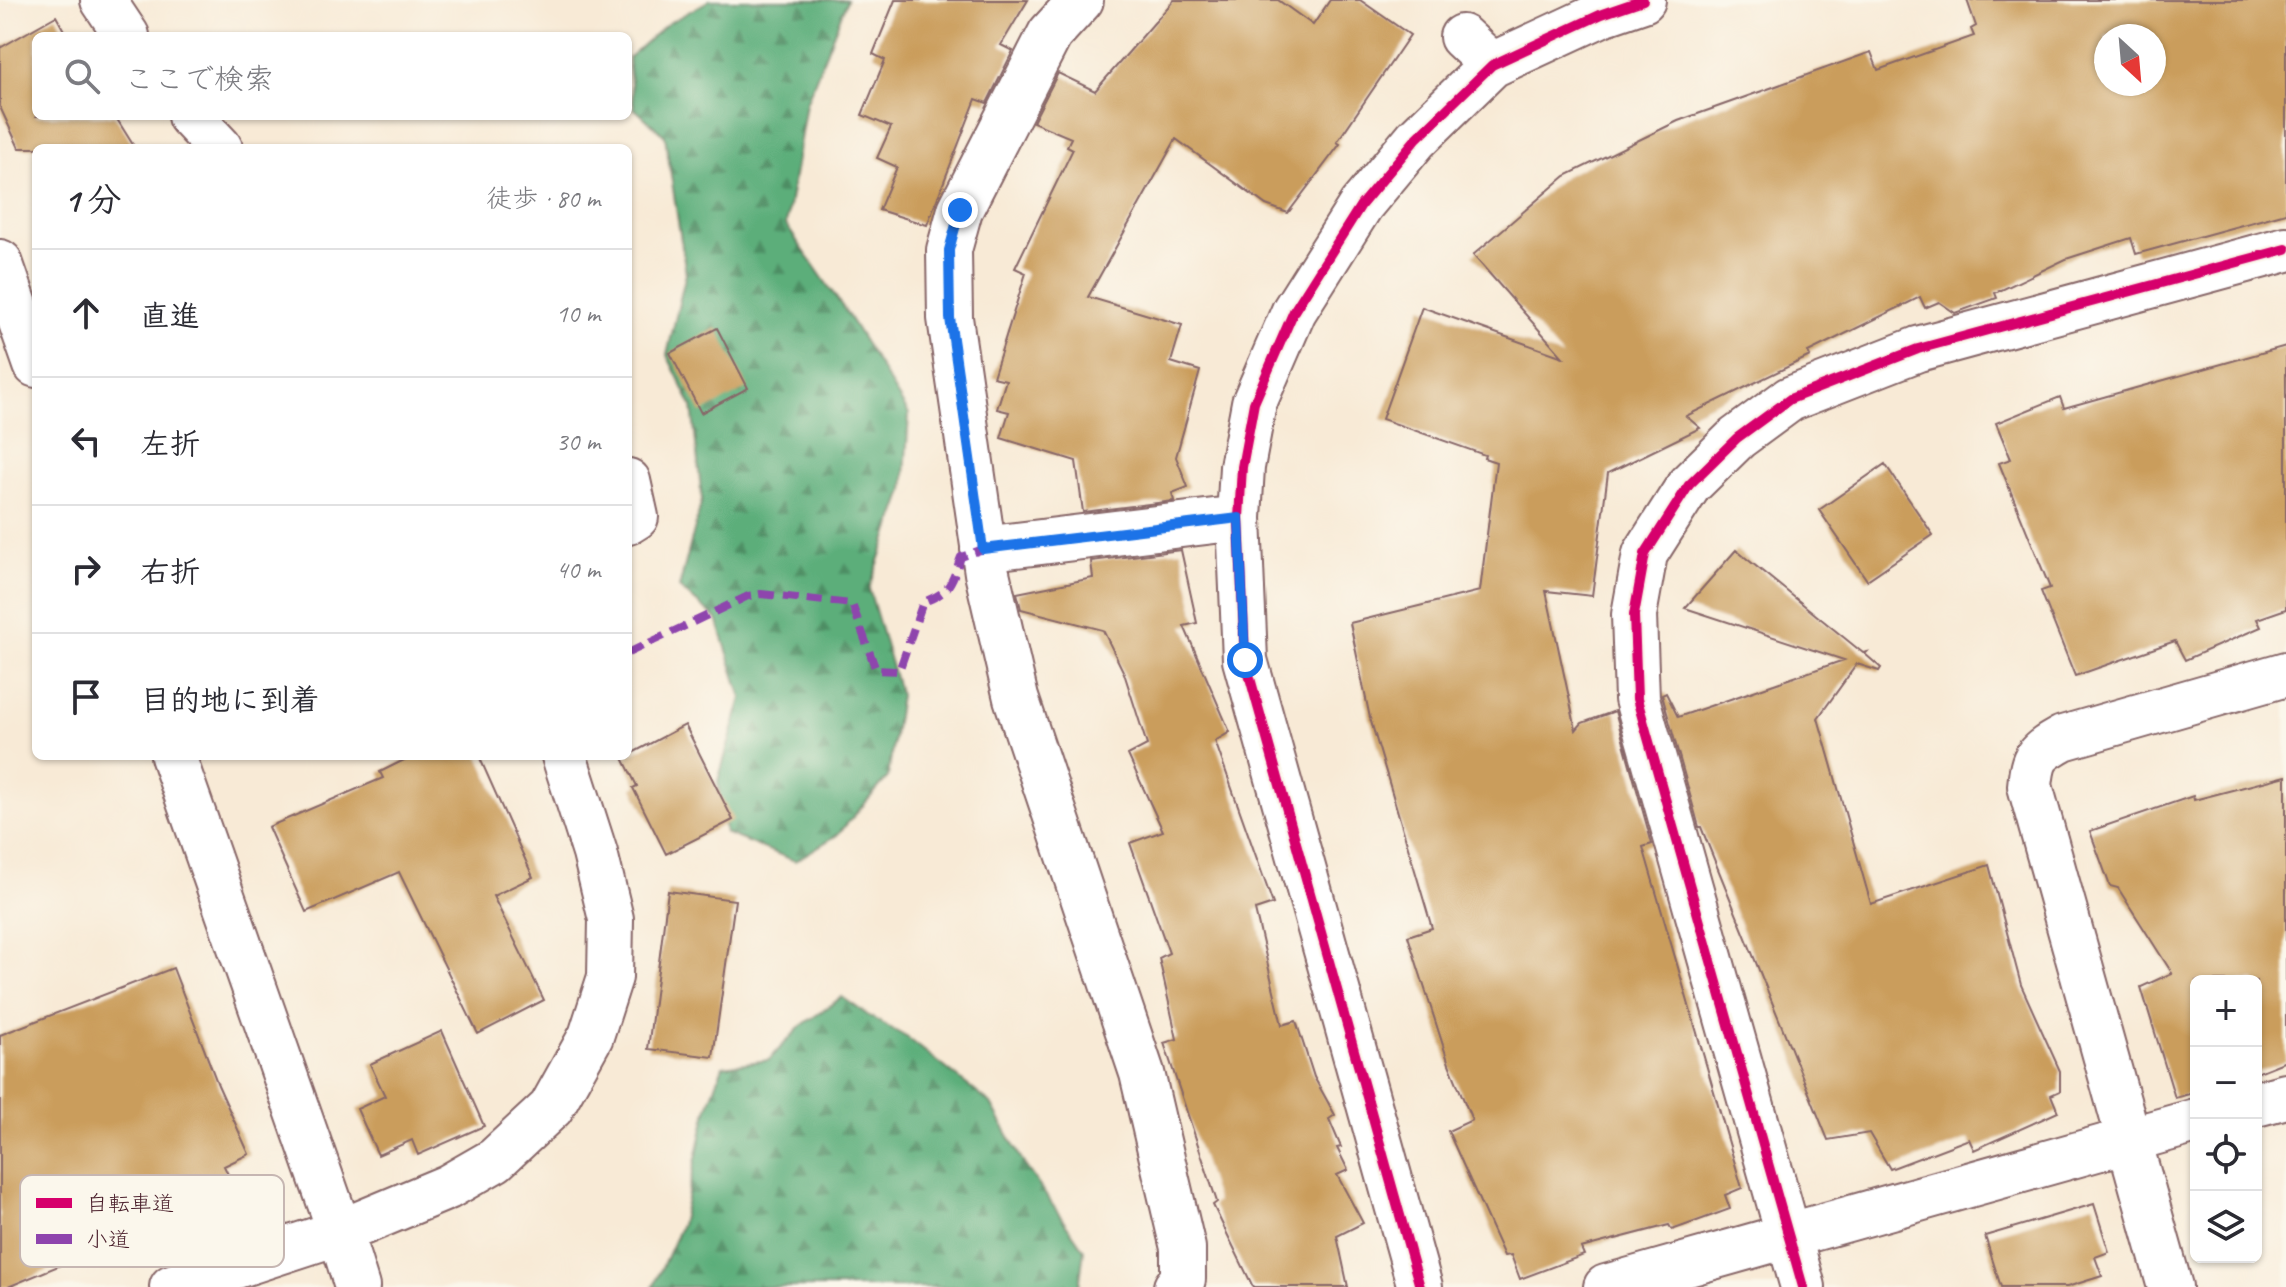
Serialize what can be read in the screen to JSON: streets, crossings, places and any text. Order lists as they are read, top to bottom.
{
  "legend": ["自転車道", "小道"],
  "north": "bottom right",
  "page": {
    "search": "ここで検索",
    "heading": ["1 分", "徒歩 · 80 m"],
    "list": [
      ["直進", "10 m"],
      ["左折", "30 m"],
      ["右折", "40 m"],
      "目的地に到着"
    ],
    "map_buttons": ["+", "−"]
  }
}
